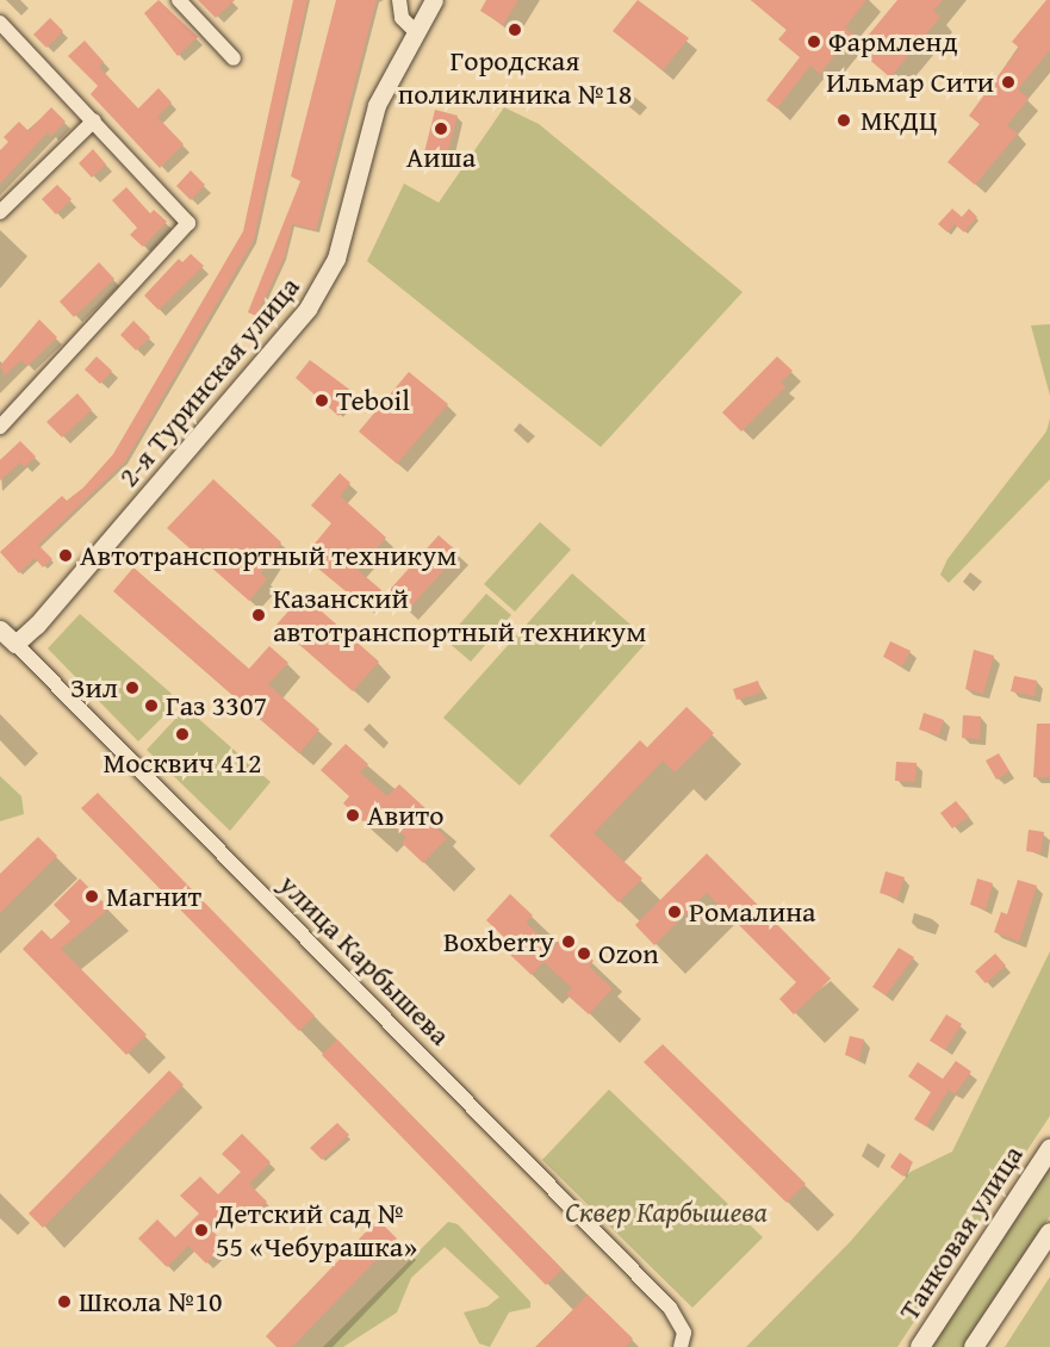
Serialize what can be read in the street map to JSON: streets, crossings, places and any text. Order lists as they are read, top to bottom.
{
  "streets": {
    "main road": ["Танковая улица"],
    "street": ["2-я Туринская улица", "улица Карбышева"]
  },
  "crossings": [
    ["2-я Туринская улица", "улица Карбышева"]
  ],
  "parks": ["Сквер Карбышева"],
  "places": [
    "Городская поликлиника №18",
    "Фармленд",
    "Ильмар Сити",
    "МКДЦ",
    "Аиша",
    "Teboil",
    "Автотранспортный техникум",
    "Казанский автотранспортный техникум",
    "Зил",
    "Газ 3307",
    "Москвич 412",
    "Авито",
    "Магнит",
    "Ромалина",
    "Boxberry",
    "Ozon",
    "Детский сад № 55 «Чебурашка»",
    "Школа №10"
  ]
}
